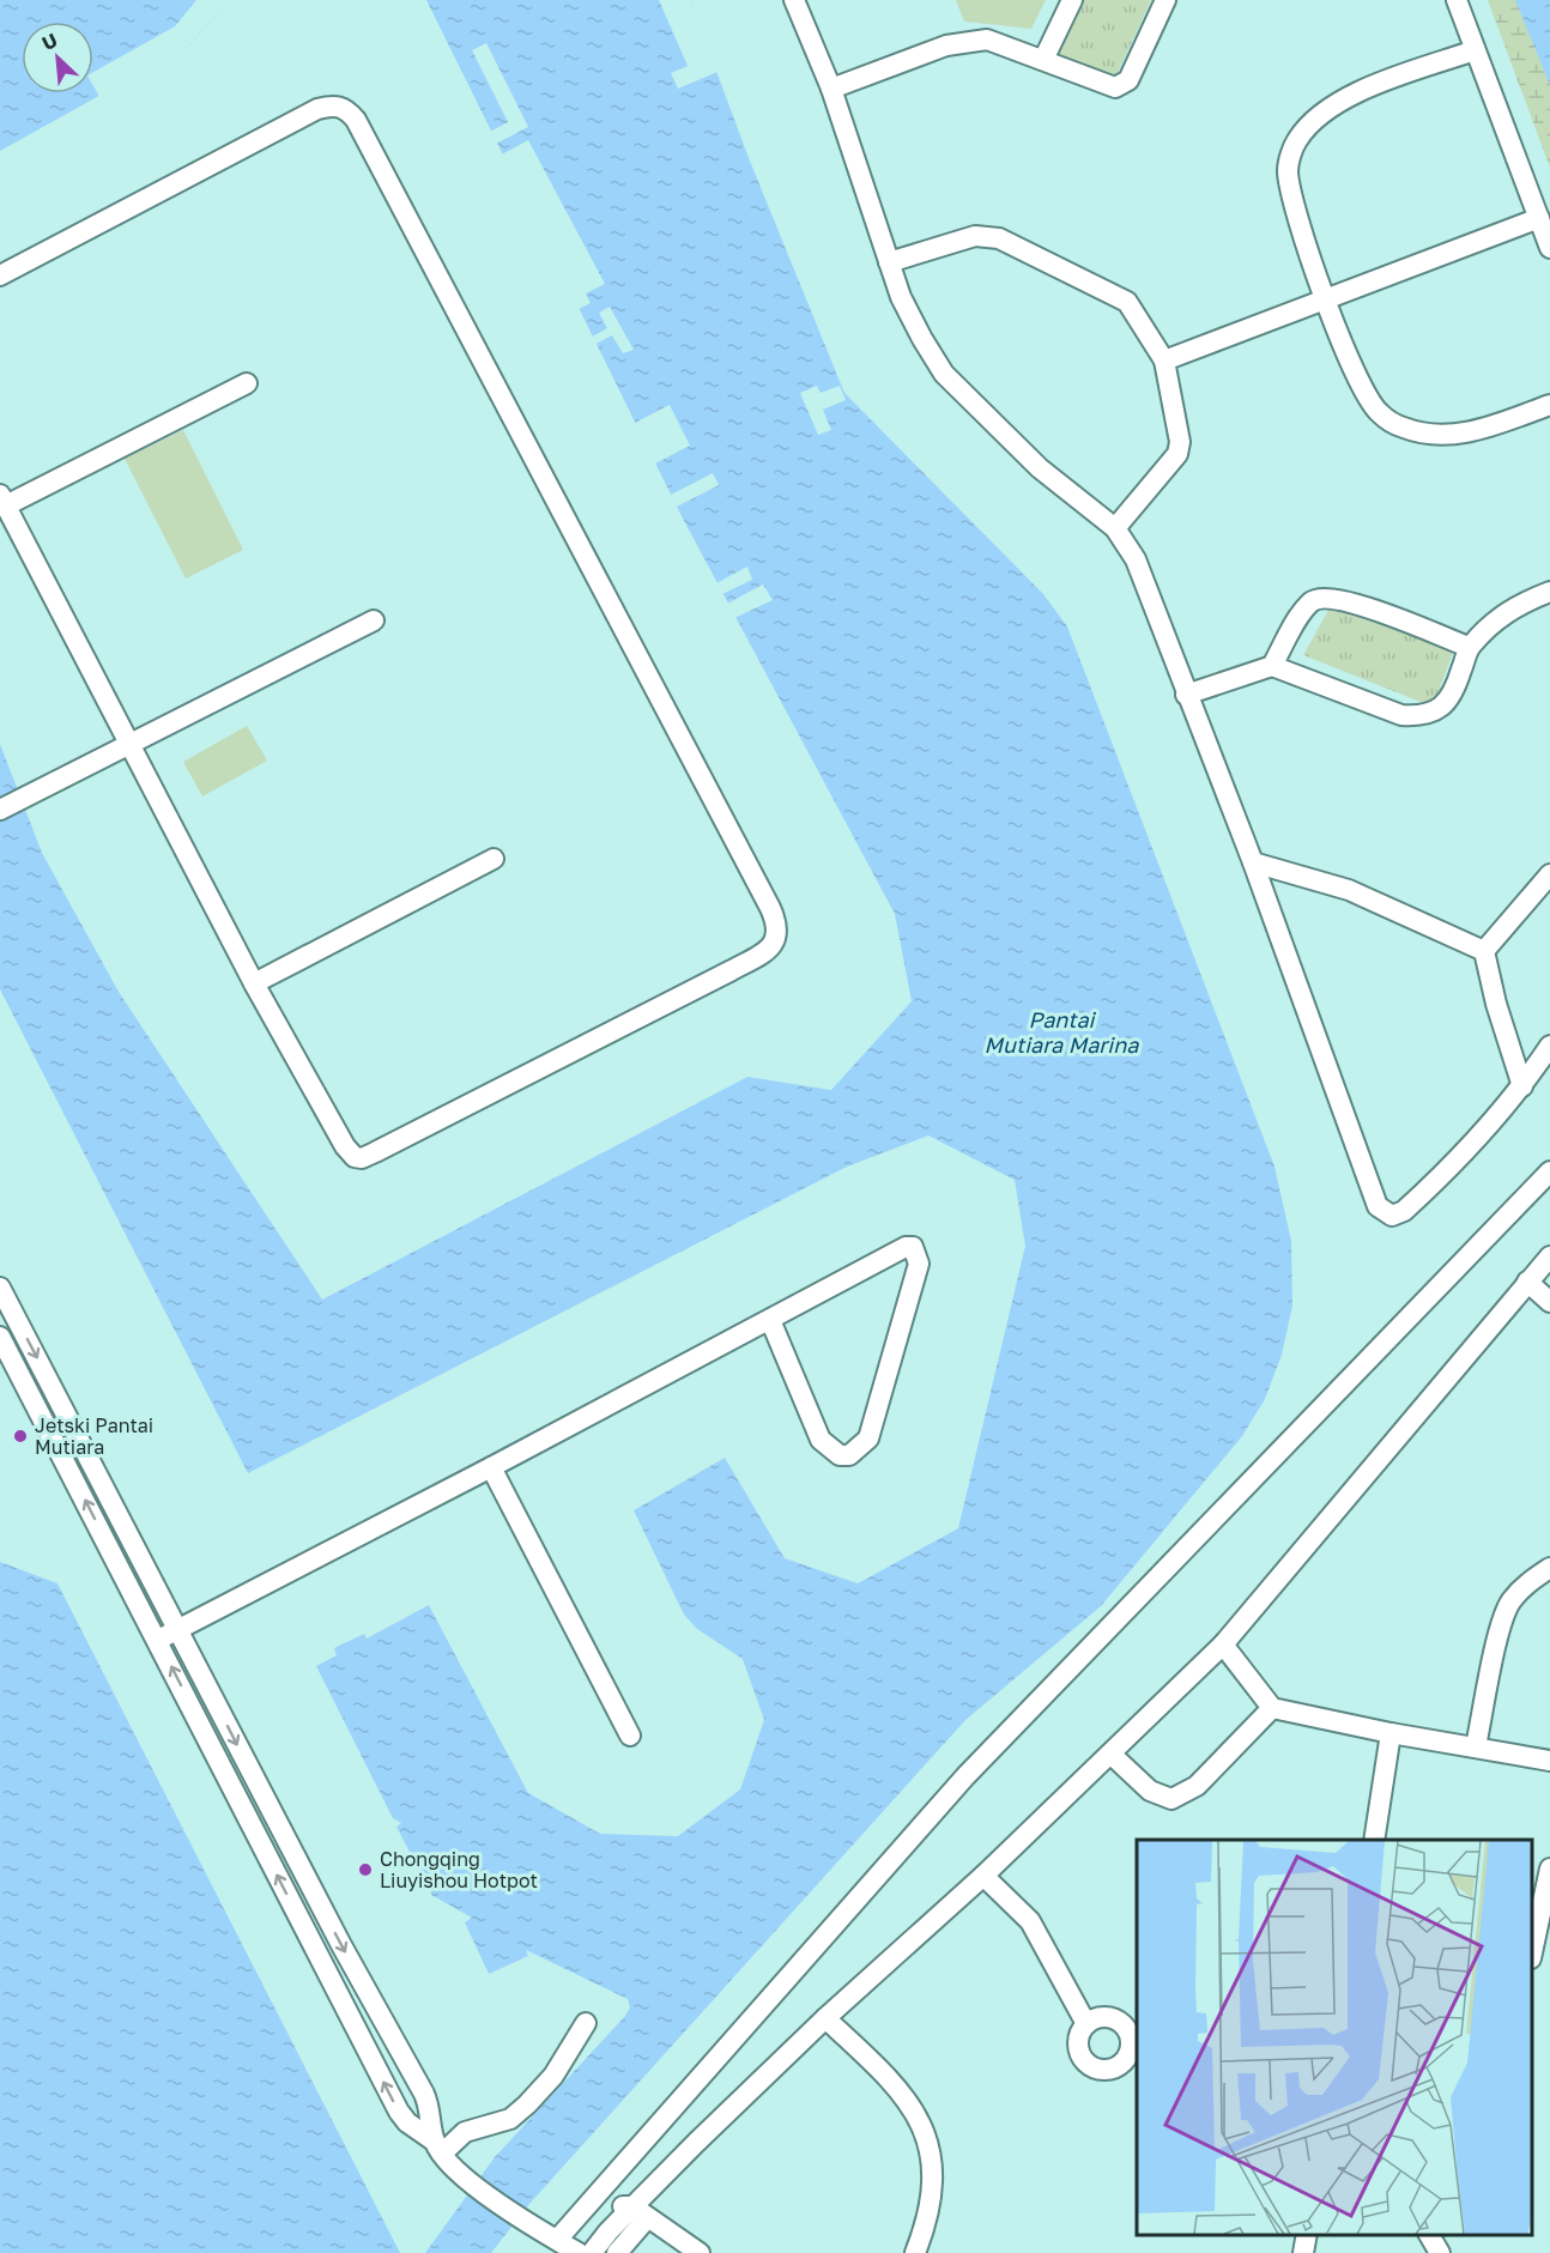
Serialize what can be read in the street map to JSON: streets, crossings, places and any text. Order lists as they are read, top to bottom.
{
  "water": ["Pantai Mutiara Marina"],
  "places": ["Jetski Pantai Mutiara", "Chongqing Liuyishou Hotpot"],
  "north": "top left"
}
